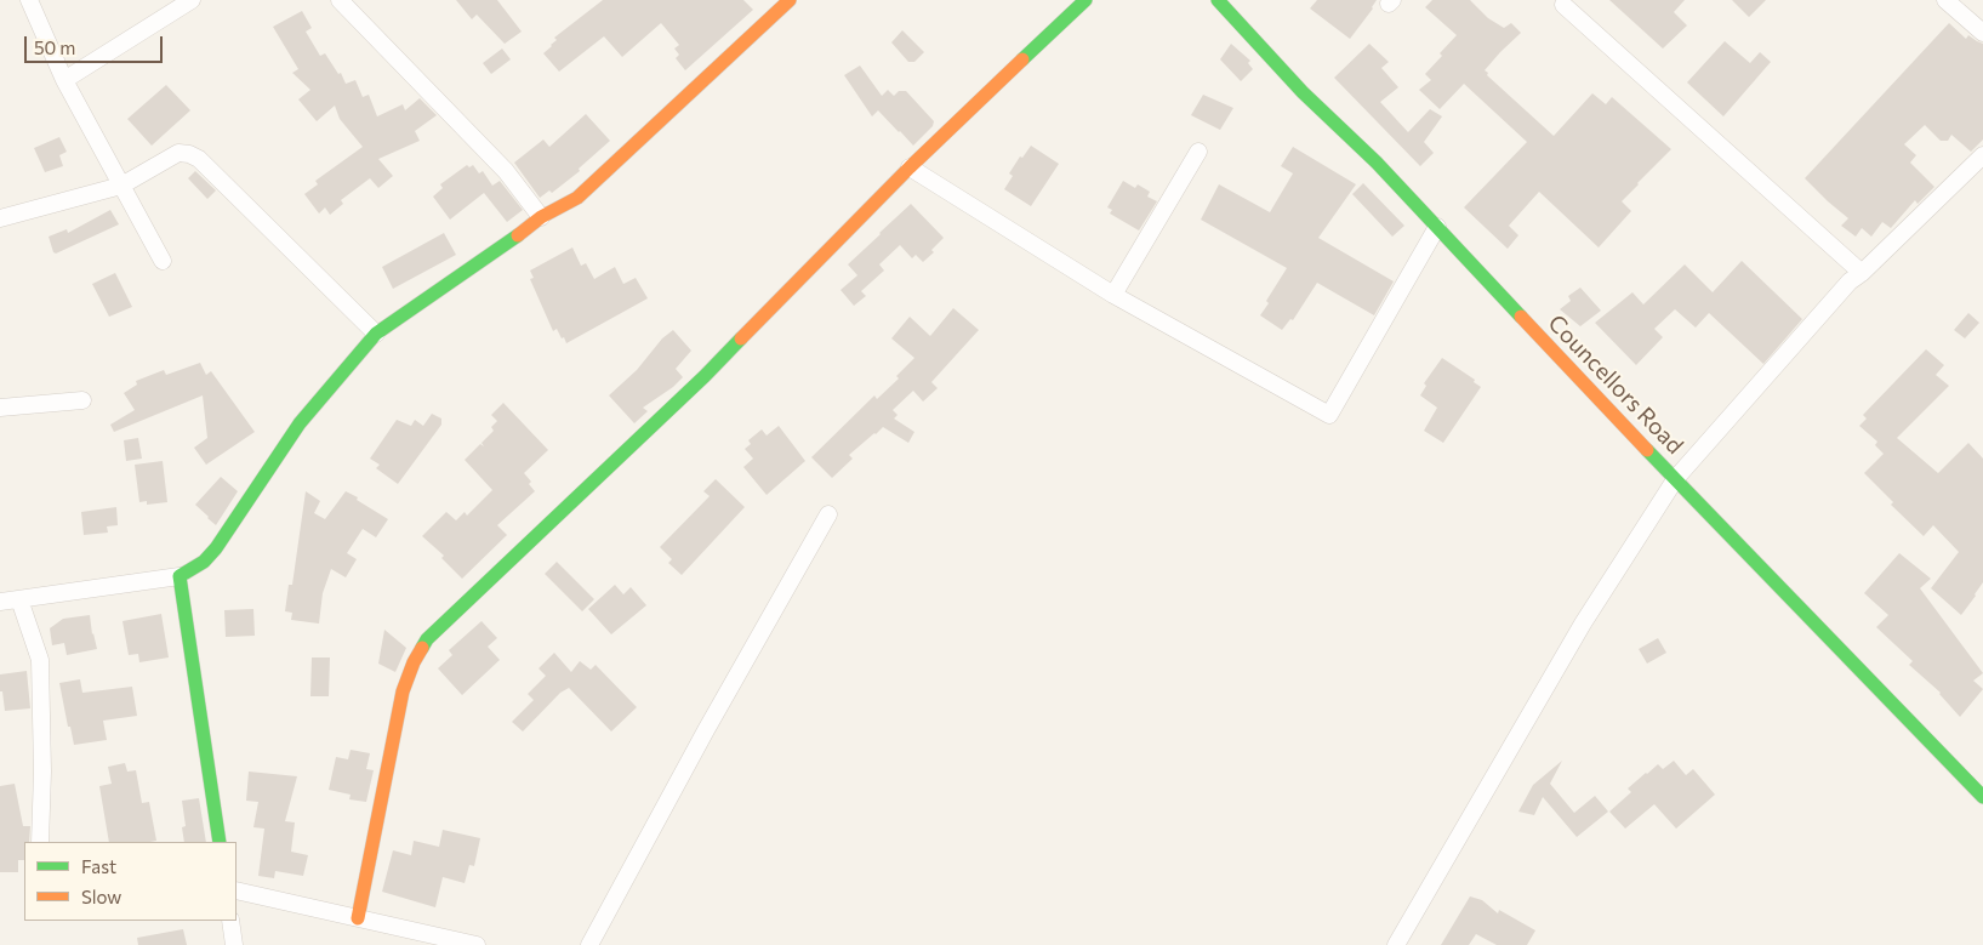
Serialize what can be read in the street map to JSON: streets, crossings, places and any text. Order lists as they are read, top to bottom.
{
  "streets": {
    "street": ["Councellors Road"]
  },
  "legend": ["Fast", "Slow"],
  "scale_bar": "50 m"
}
